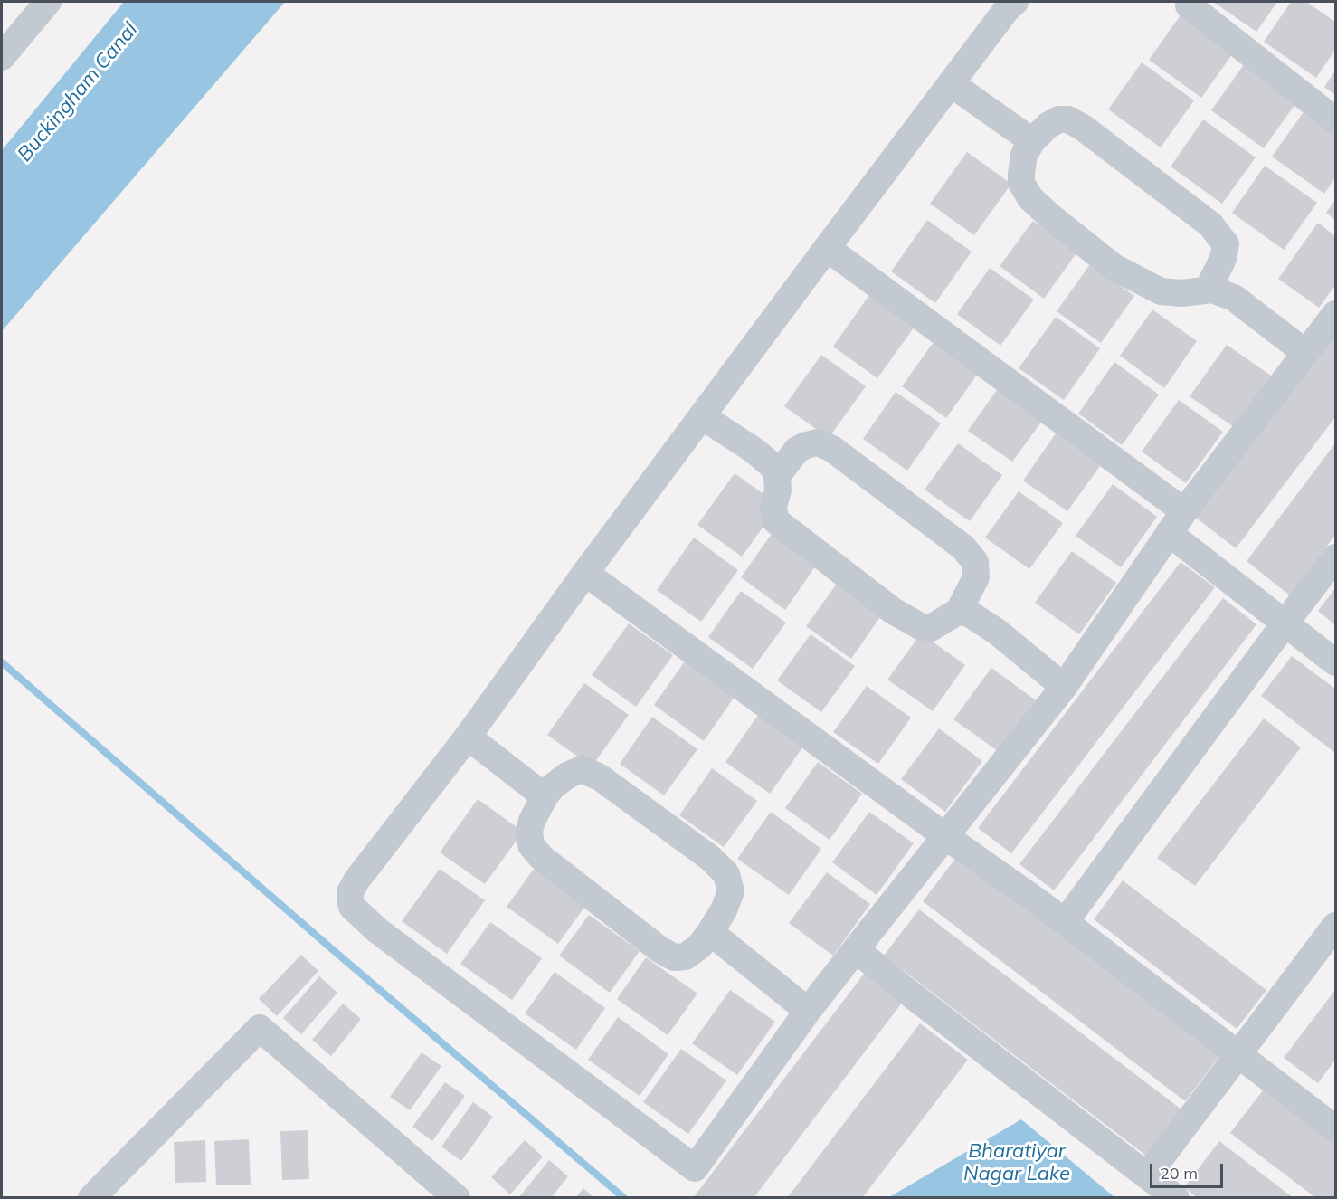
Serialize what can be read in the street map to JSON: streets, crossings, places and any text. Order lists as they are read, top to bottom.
{
  "water": ["Buckingham Canal", "Bharatiyar Nagar Lake"],
  "scale_bar": "20 m"
}
